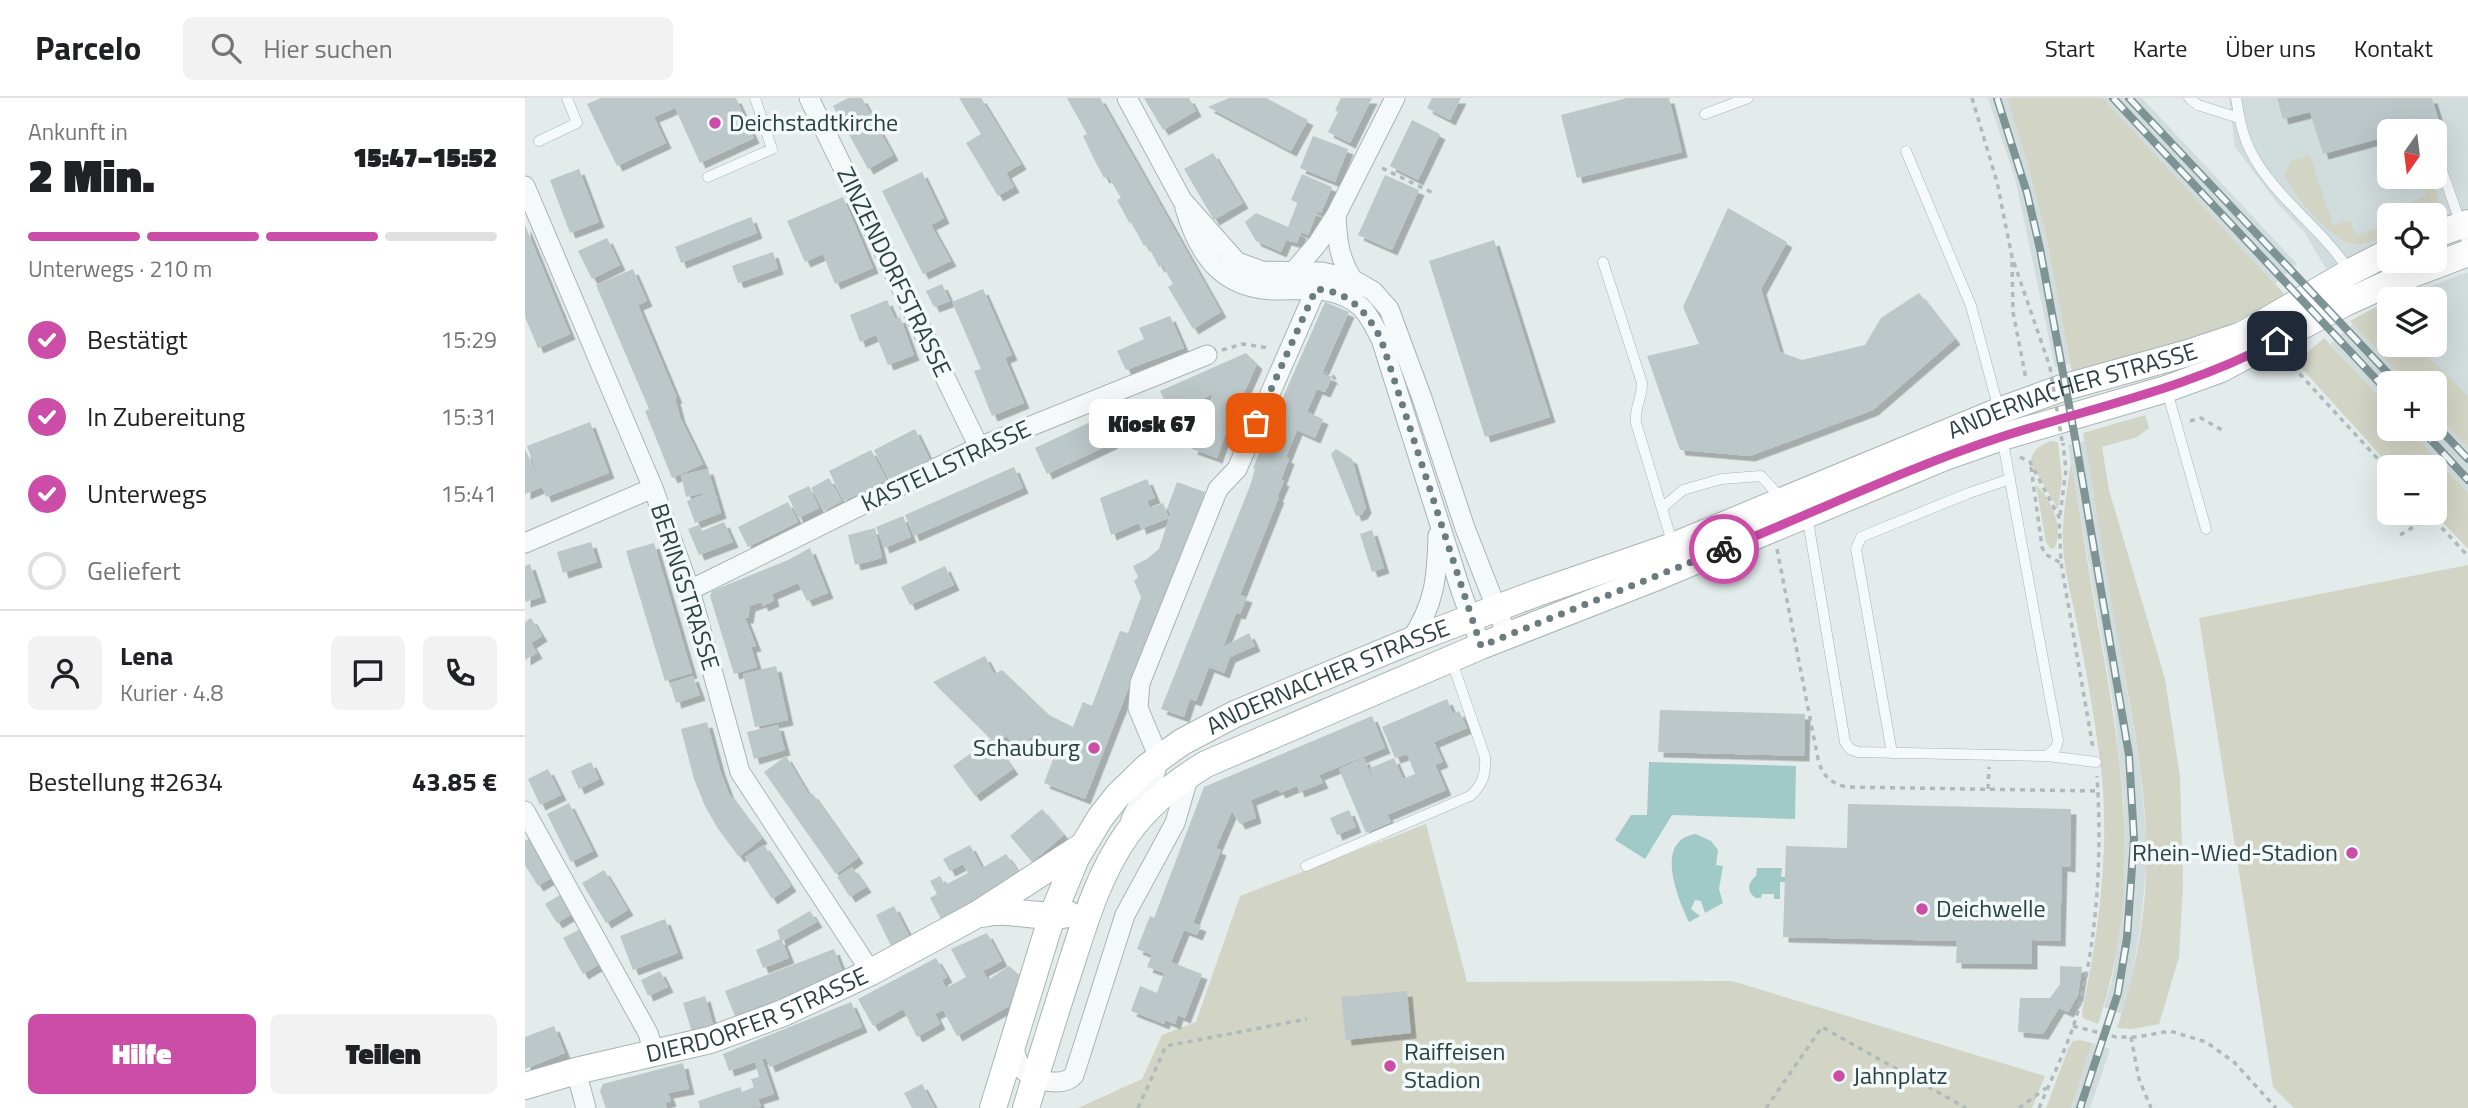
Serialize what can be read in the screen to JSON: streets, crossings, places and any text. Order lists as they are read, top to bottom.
{
  "streets": {
    "street": [
      "ZINZENDORFSTRASSE",
      "ANDERNACHER STRASSE",
      "KASTELLSTRASSE",
      "BERINGSTRASSE",
      "DIERDORFER STRASSE"
    ]
  },
  "crossings": [
    ["ZINZENDORFSTRASSE", "KASTELLSTRASSE"],
    ["ANDERNACHER STRASSE", "DIERDORFER STRASSE"],
    ["KASTELLSTRASSE", "BERINGSTRASSE"],
    ["BERINGSTRASSE", "DIERDORFER STRASSE"]
  ],
  "places": [
    "Deichstadtkirche",
    "Kiosk 67",
    "Schauburg",
    "Rhein-Wied-Stadion",
    "Deichwelle",
    "Raiffeisen Stadion",
    "Jahnplatz"
  ],
  "north": "bottom",
  "page": {
    "header": "Parcelo",
    "search": "Hier suchen",
    "nav": [
      "Start",
      "Karte",
      "Über uns",
      "Kontakt"
    ],
    "heading": ["2 Min.", "Ankunft in", "15:47–15:52"],
    "panel": [
      "Lena",
      "Kurier · 4.8",
      "Bestellung #2634",
      "43.85 €"
    ],
    "map_buttons": ["+", "−"],
    "bar": "Unterwegs · 210 m",
    "list": [
      ["Bestätigt", "15:29"],
      ["In Zubereitung", "15:31"],
      ["Unterwegs", "15:41"],
      "Geliefert"
    ],
    "bubble": "Kiosk 67",
    "buttons": ["Hilfe", "Teilen"]
  }
}
